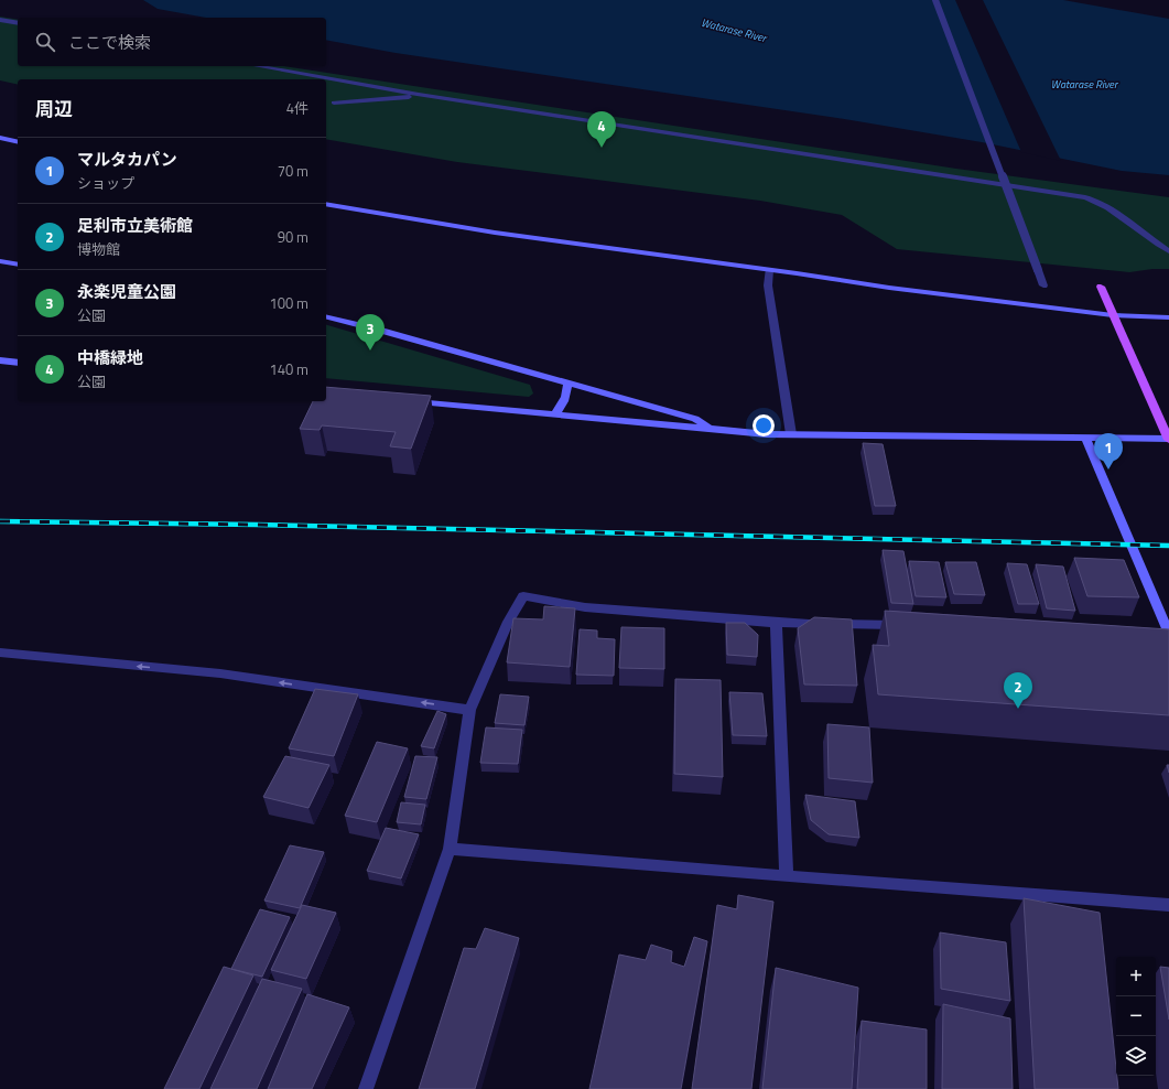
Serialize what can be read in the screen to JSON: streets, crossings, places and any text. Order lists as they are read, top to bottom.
{
  "water": ["Watarase River"],
  "page": {
    "search": "ここで検索",
    "heading": ["周辺", "4件"],
    "pins": [
      "4",
      "3",
      "1",
      "2"
    ],
    "list": [
      {
        "mark": "1",
        "name": "マルタカパン",
        "note": "ショップ",
        "value": "70 m"
      },
      {
        "mark": "2",
        "name": "足利市立美術館",
        "note": "博物館",
        "value": "90 m"
      },
      {
        "mark": "3",
        "name": "永楽児童公園",
        "note": "公園",
        "value": "100 m"
      },
      {
        "mark": "4",
        "name": "中橋緑地",
        "note": "公園",
        "value": "140 m"
      }
    ],
    "map_buttons": ["+", "−"]
  }
}
